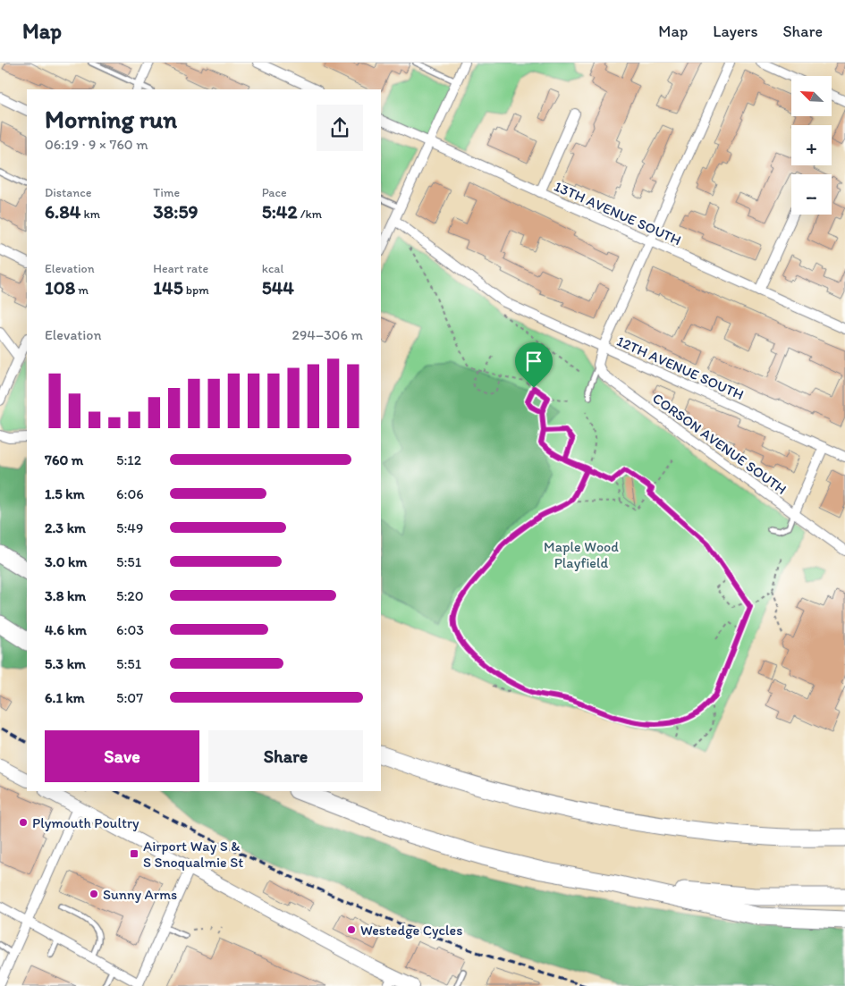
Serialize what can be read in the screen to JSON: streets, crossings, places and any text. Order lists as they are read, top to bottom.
{
  "streets": {
    "street": ["13TH AVENUE SOUTH", "12TH AVENUE SOUTH", "CORSON AVENUE SOUTH"]
  },
  "parks": ["Maple Wood Playfield"],
  "places": {
    "other": ["Plymouth Poultry", "Sunny Arms", "Westedge Cycles"],
    "transit": ["Airport Way S & S Snoqualmie St"]
  },
  "north": "top left",
  "page": {
    "header": "Map",
    "nav": ["Map", "Layers", "Share"],
    "map_buttons": ["+", "−"],
    "heading": ["Morning run", "06:19 · 9 × 760 m"],
    "stats": [
      ["Distance", "6.84 km"],
      ["Time", "38:59"],
      ["Pace", "5:42 /km"],
      ["Elevation", "108 m"],
      ["Heart rate", "145 bpm"],
      ["kcal", "544"]
    ],
    "chart": ["Elevation", "294–306 m"],
    "list": [
      {
        "name": "760 m",
        "note": "5:12"
      },
      {
        "name": "1.5 km",
        "note": "6:06"
      },
      {
        "name": "2.3 km",
        "note": "5:49"
      },
      {
        "name": "3.0 km",
        "note": "5:51"
      },
      {
        "name": "3.8 km",
        "note": "5:20"
      },
      {
        "name": "4.6 km",
        "note": "6:03"
      },
      {
        "name": "5.3 km",
        "note": "5:51"
      },
      {
        "name": "6.1 km",
        "note": "5:07"
      }
    ],
    "buttons": ["Save", "Share"]
  }
}
